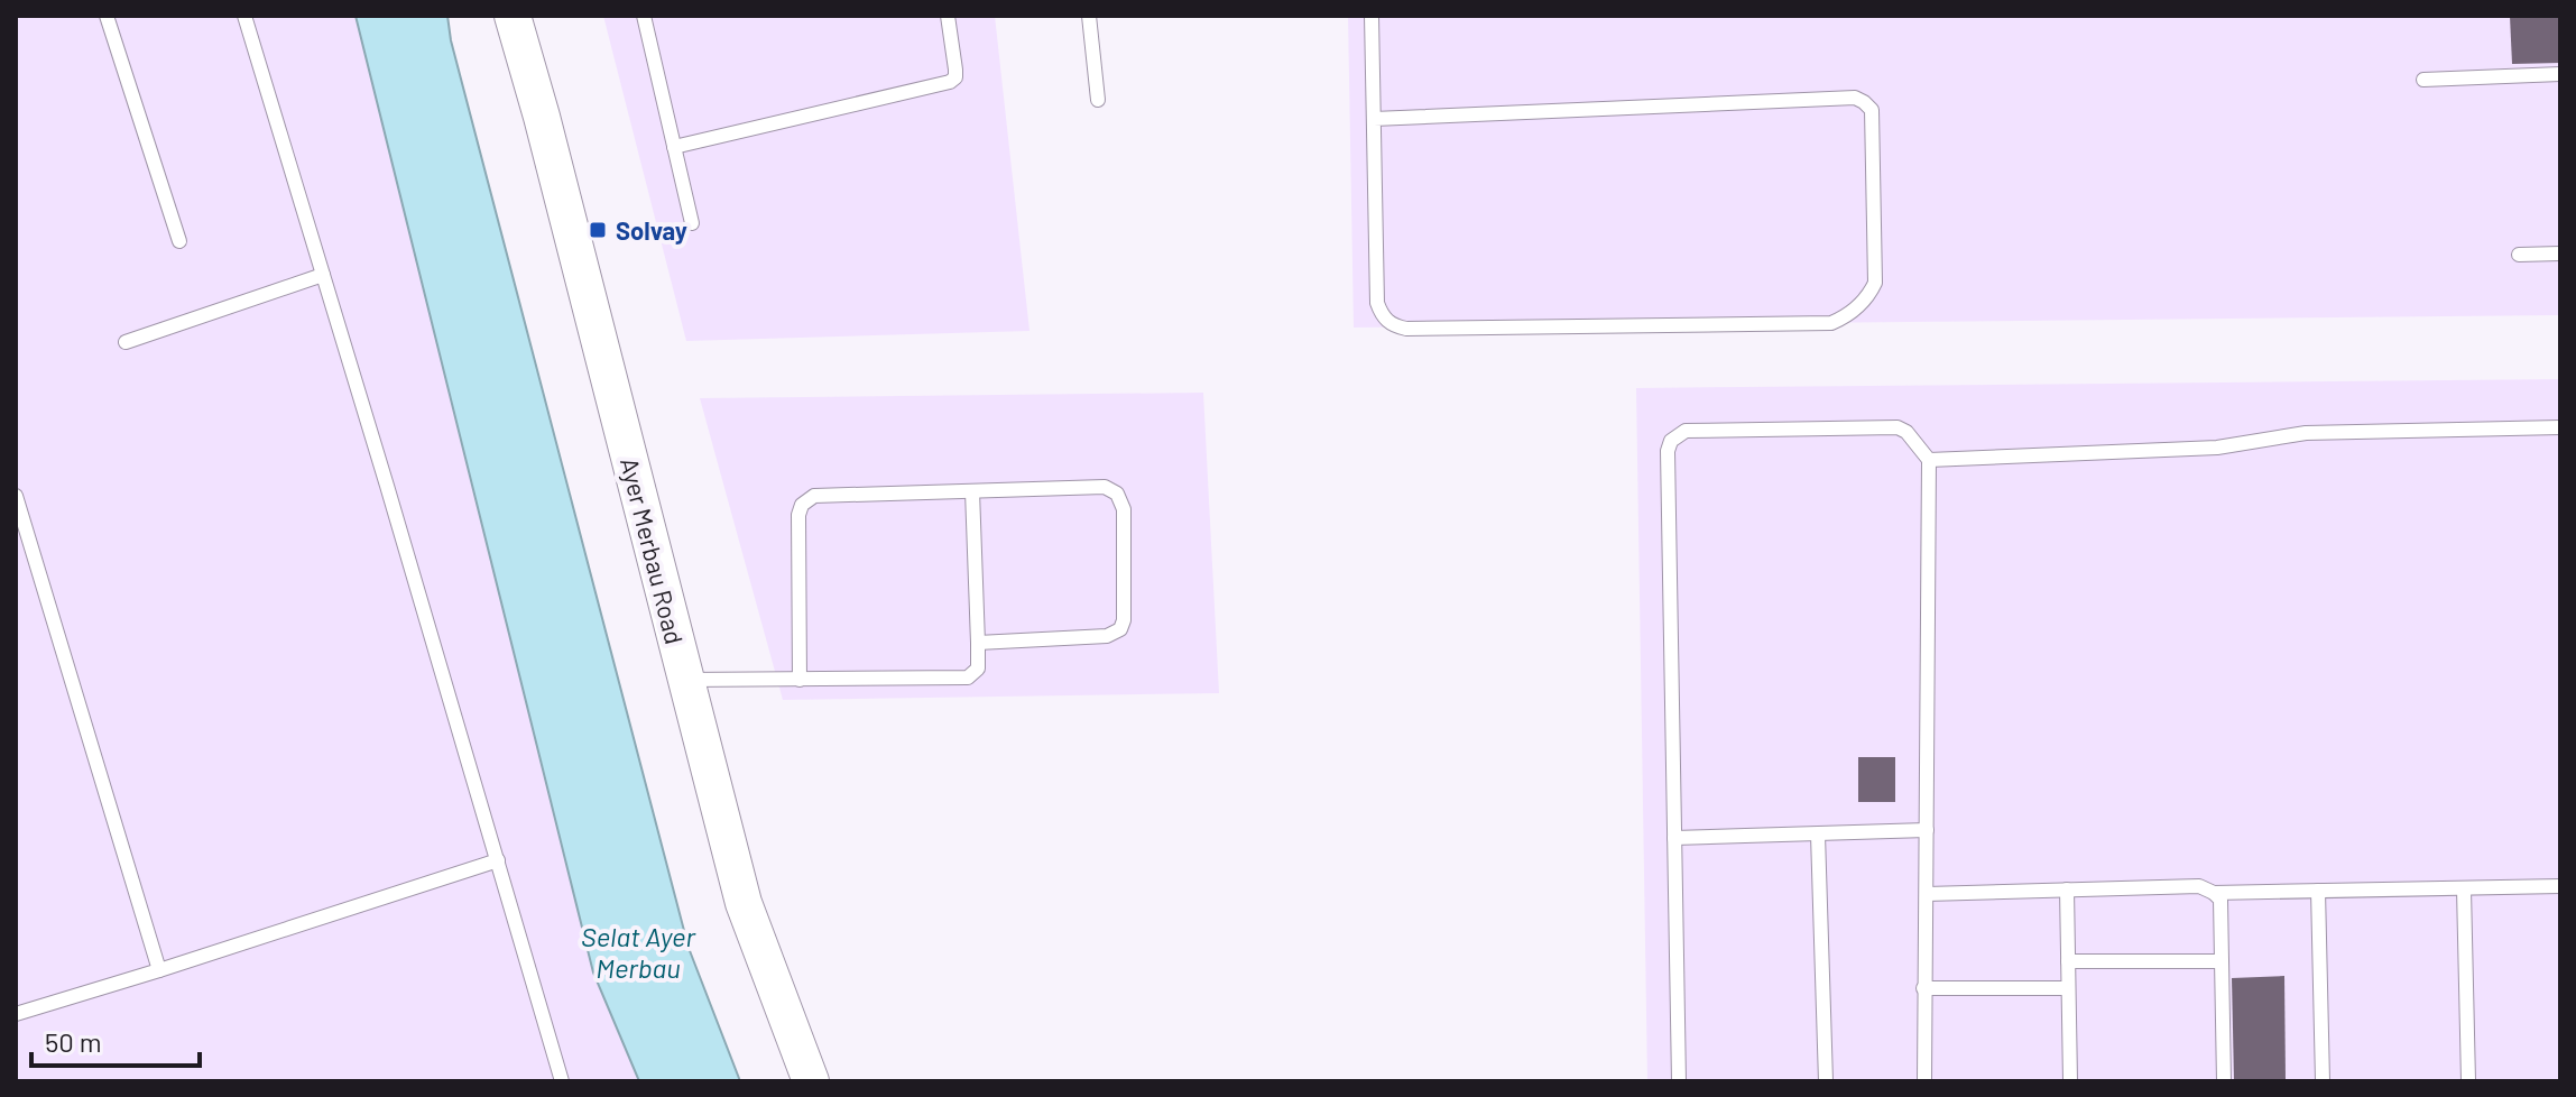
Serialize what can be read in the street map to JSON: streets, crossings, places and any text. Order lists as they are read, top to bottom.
{
  "streets": {
    "street": ["Ayer Merbau Road"]
  },
  "water": ["Selat Ayer Merbau"],
  "places": {
    "transit": ["Solvay"]
  },
  "scale_bar": "50 m"
}
